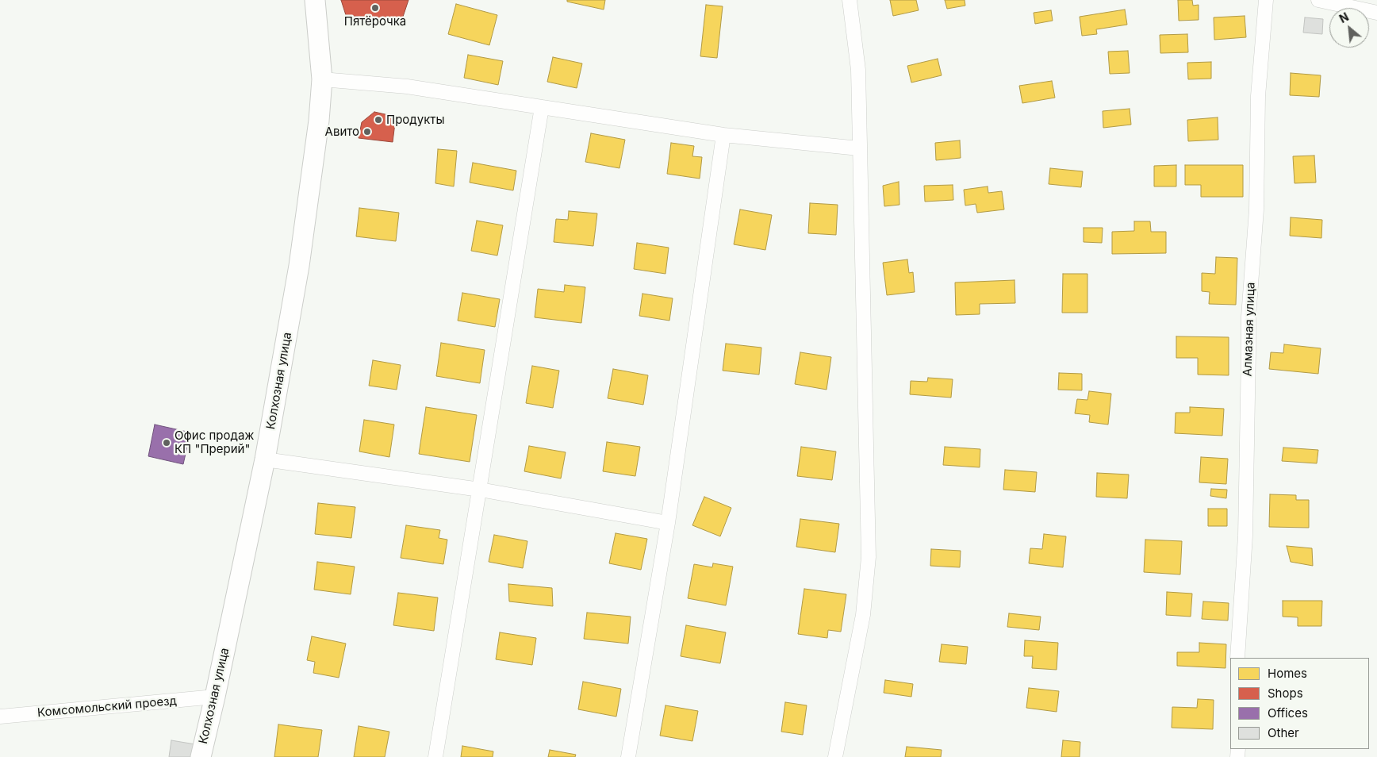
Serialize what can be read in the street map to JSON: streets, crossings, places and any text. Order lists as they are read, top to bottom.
{
  "streets": {
    "main road": ["Колхозная улица"],
    "street": ["Алмазная улица", "Комсомольский проезд"]
  },
  "crossings": [
    ["Колхозная улица", "Комсомольский проезд"]
  ],
  "places": [
    "Пятёрочка",
    "Продукты",
    "Авито",
    "Офис продаж КП \"Прерий\""
  ],
  "legend": [
    "Homes",
    "Shops",
    "Offices",
    "Other"
  ],
  "north": "top left"
}
